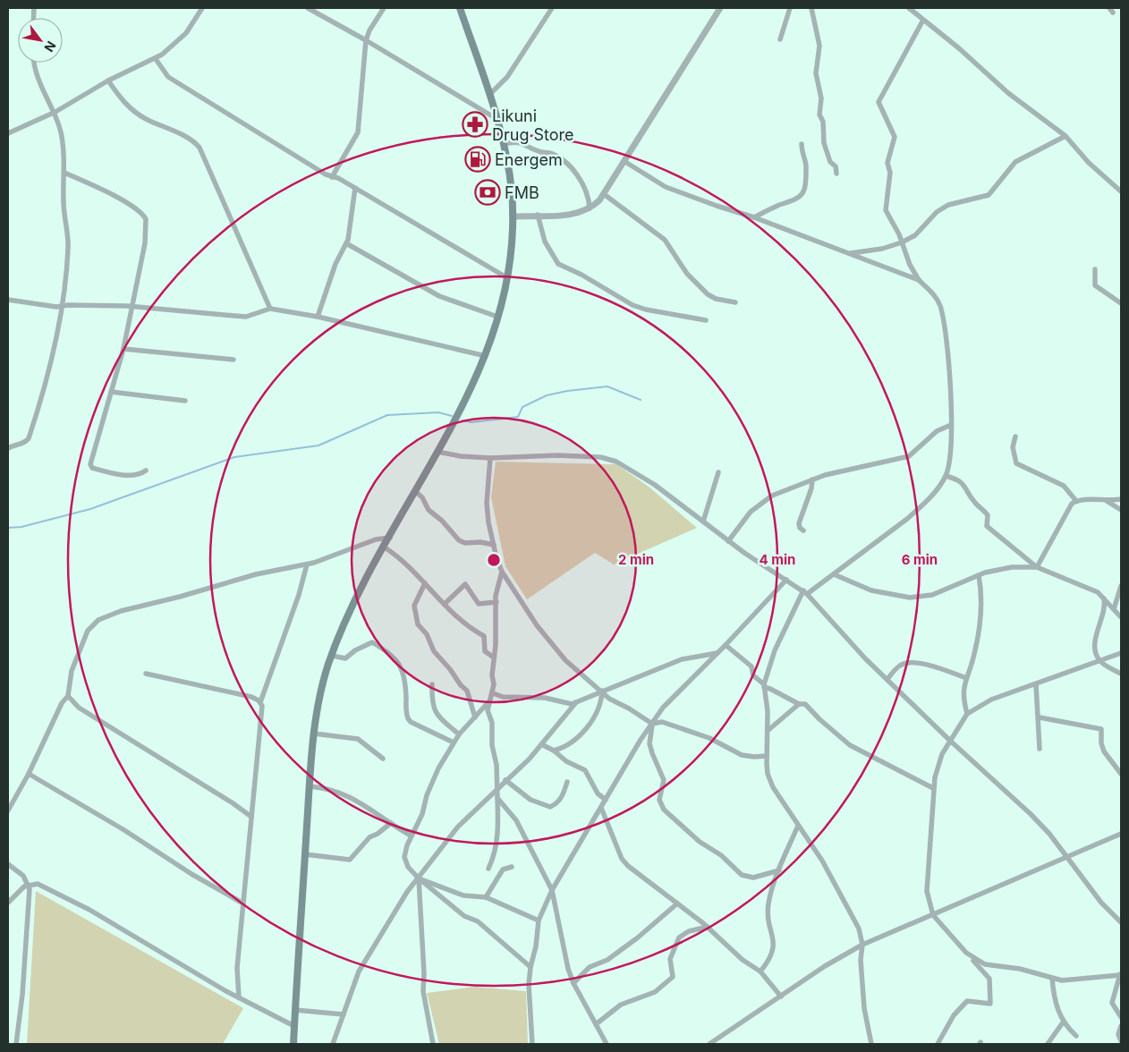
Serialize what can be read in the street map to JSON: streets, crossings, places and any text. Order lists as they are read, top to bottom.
{
  "places": {
    "pharmacy": ["Likuni Drug Store"],
    "fuel station": ["Energem"],
    "bank": ["FMB"]
  },
  "north": "bottom right",
  "rings": ["2 min", "4 min", "6 min"]
}
